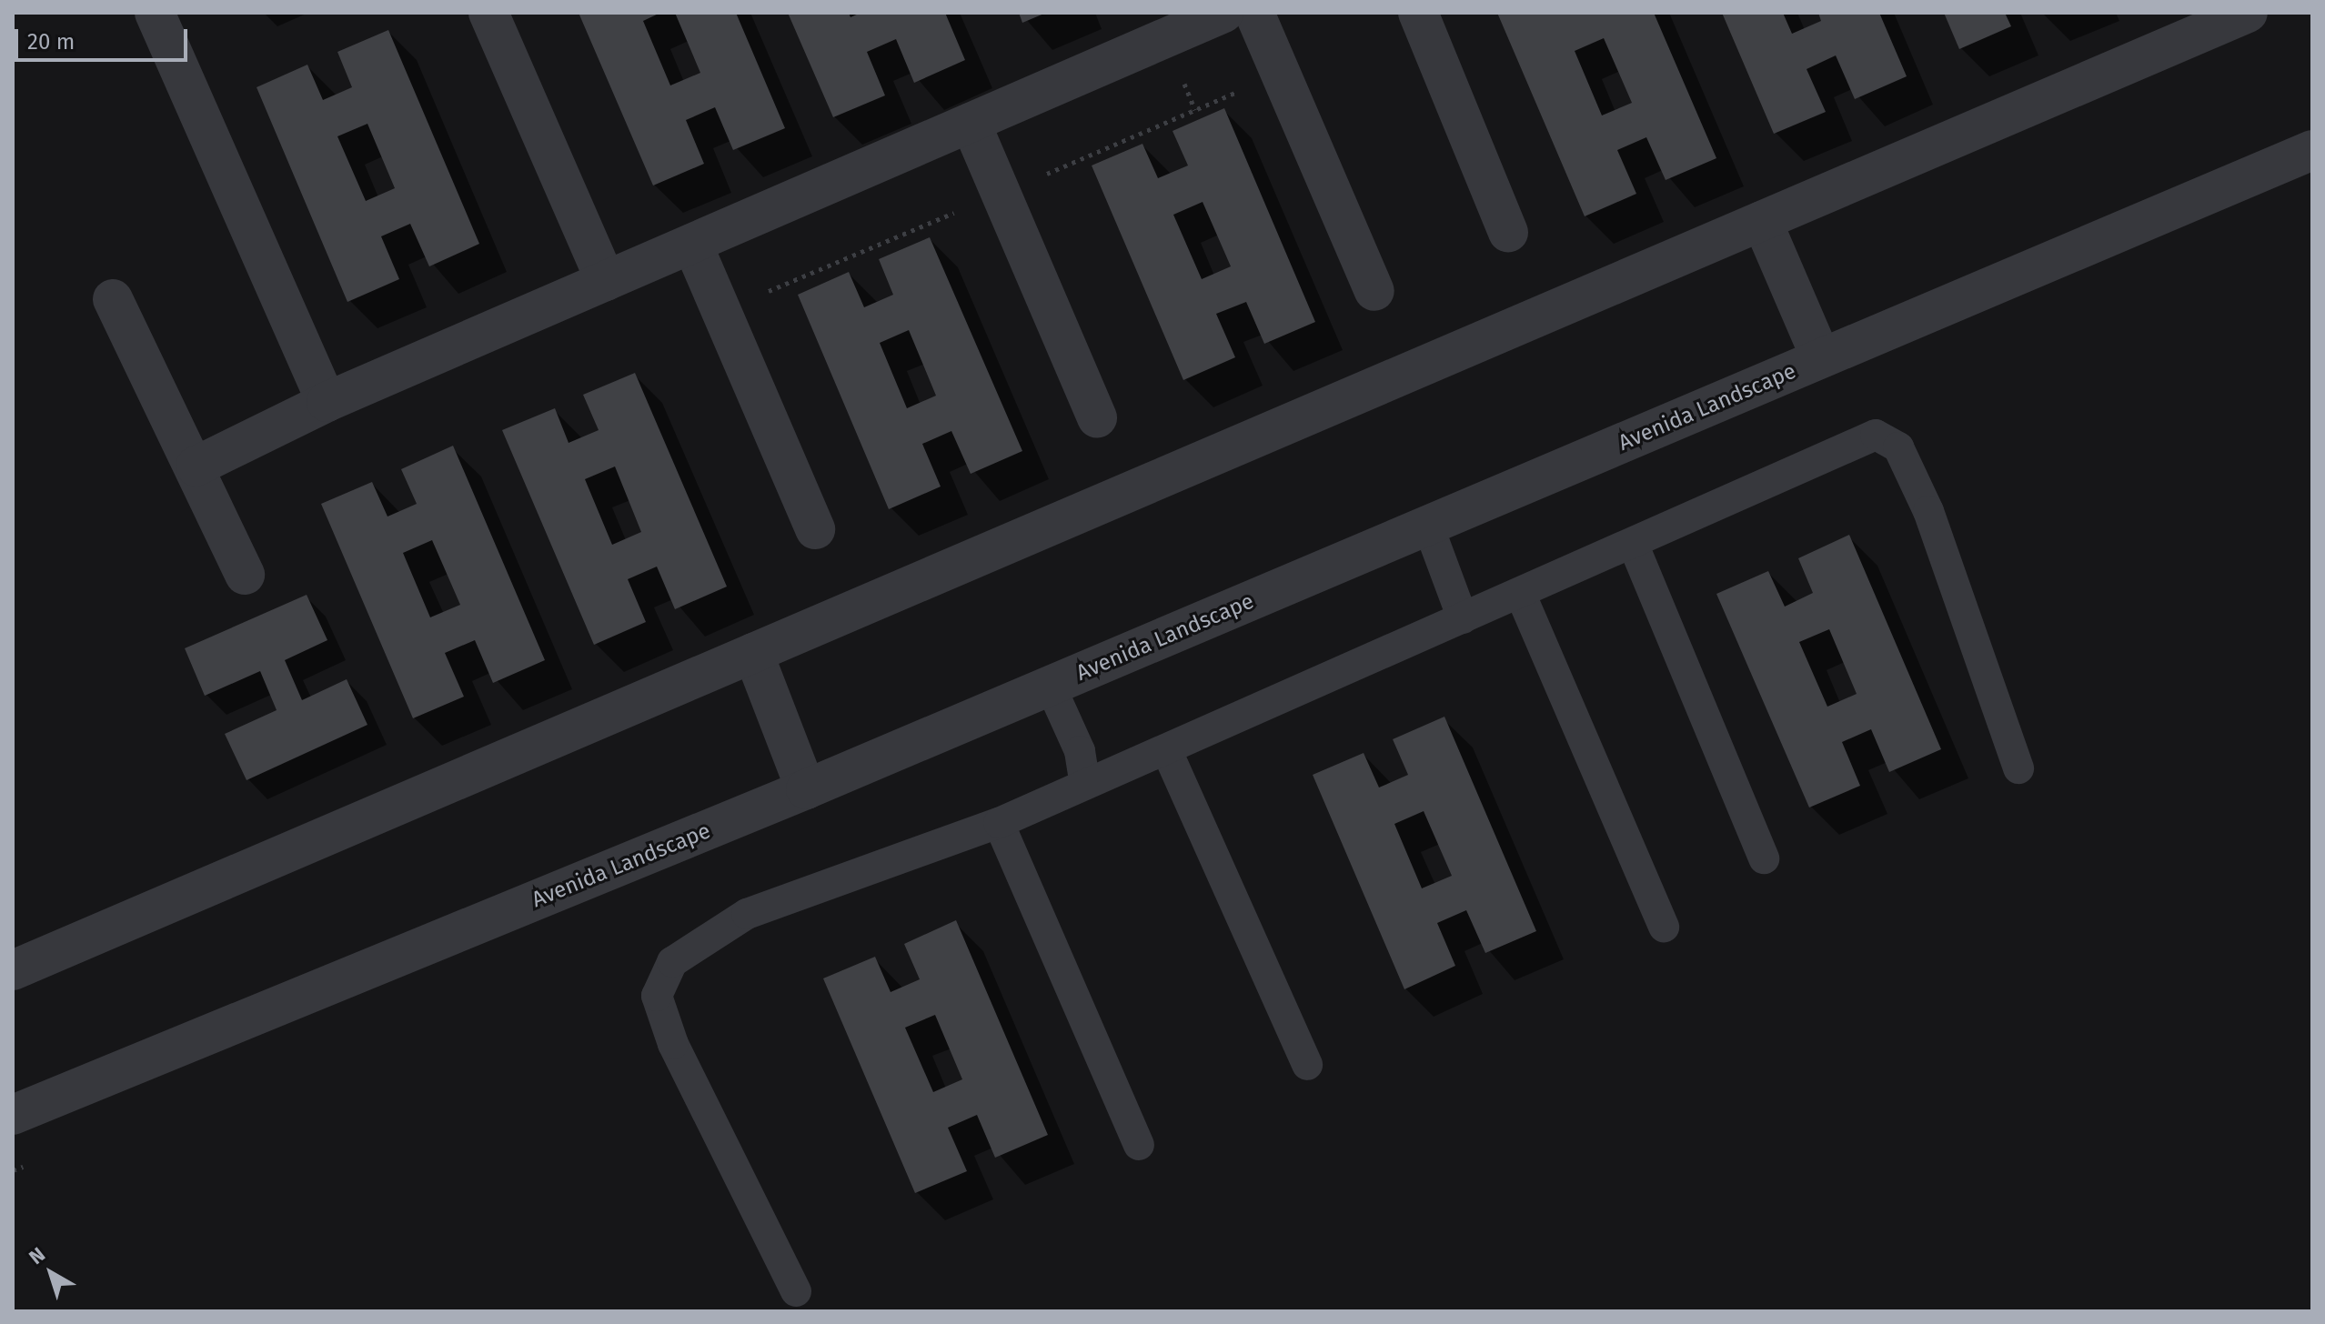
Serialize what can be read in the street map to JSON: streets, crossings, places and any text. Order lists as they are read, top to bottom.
{
  "streets": {
    "street": ["Avenida Landscape"]
  },
  "scale_bar": "20 m",
  "north": "top left"
}
